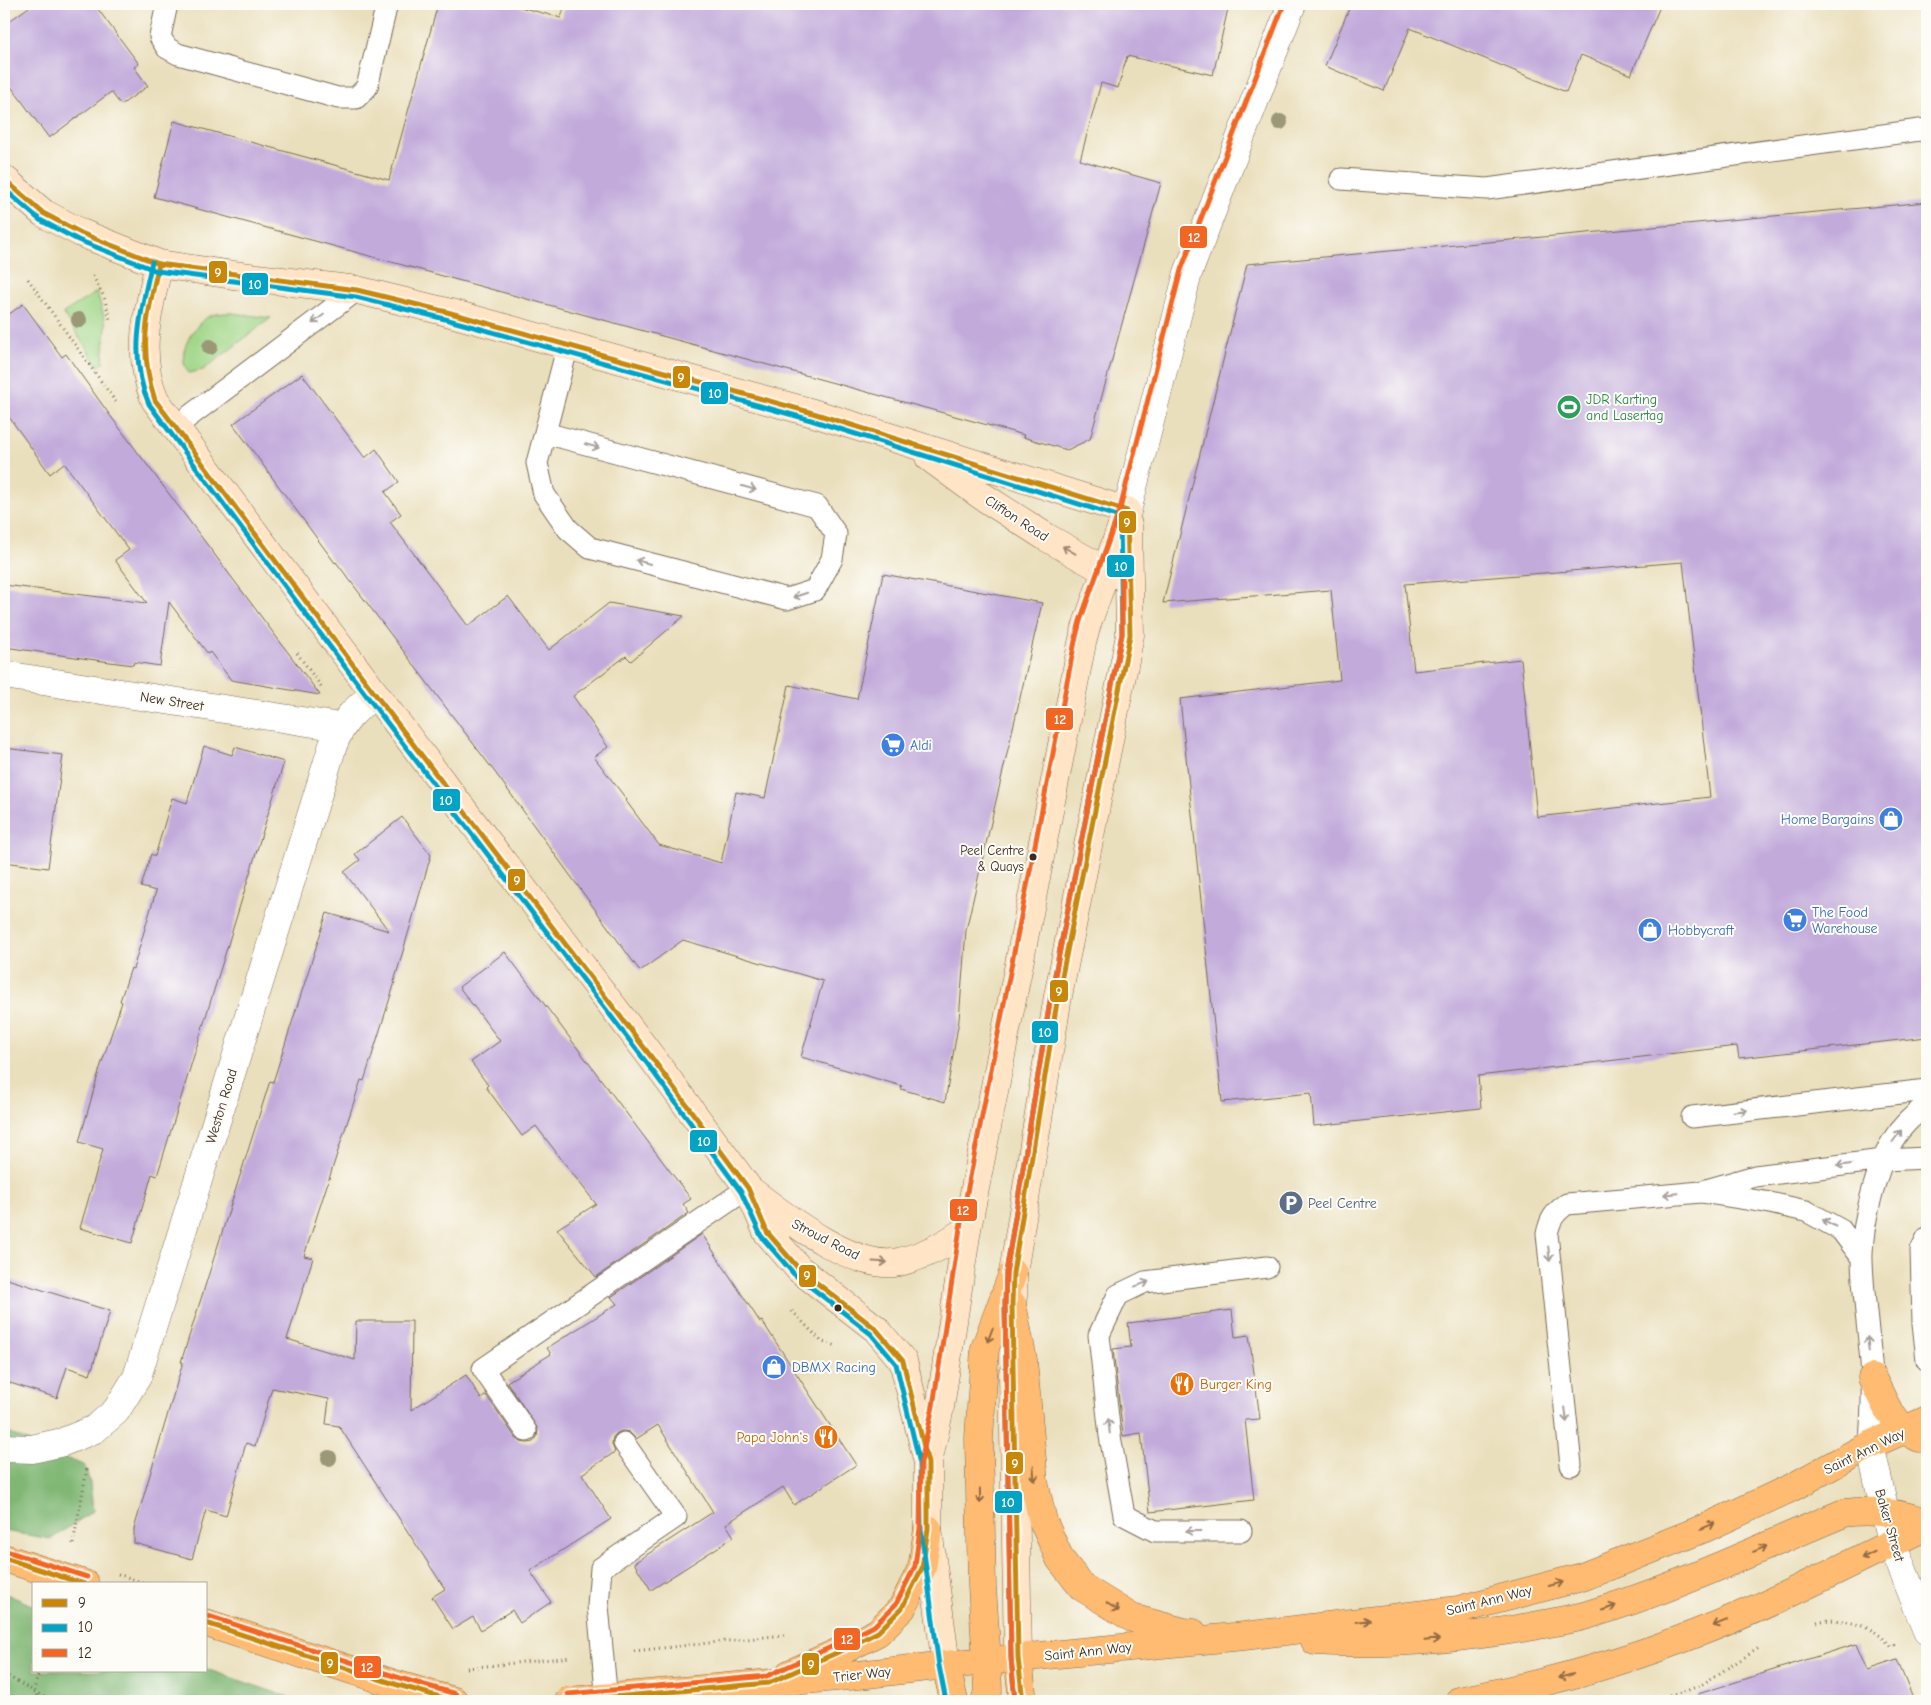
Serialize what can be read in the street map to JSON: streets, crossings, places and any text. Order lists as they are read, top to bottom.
{
  "streets": {
    "main road": [
      "Clifton Road",
      "Stroud Road",
      "Saint Ann Way",
      "Trier Way"
    ],
    "street": ["New Street", "Weston Road", "Baker Street"]
  },
  "crossings": [
    ["Clifton Road", "Stroud Road"],
    ["New Street", "Weston Road"],
    ["Weston Road", "Stroud Road"],
    ["Saint Ann Way", "Baker Street"],
    ["Saint Ann Way", "Trier Way"]
  ],
  "places": {
    "sports": ["JDR Karting and Lasertag"],
    "supermarket": ["Aldi", "The Food Warehouse"],
    "shop": ["Home Bargains", "Hobbycraft", "DBMX Racing"],
    "other": ["Peel Centre & Quays"],
    "parking": ["Peel Centre"],
    "restaurant": ["Burger King", "Papa John's"]
  },
  "lines": ["transit line 12", "transit line 9", "transit line 10"],
  "legend": ["9", "10", "12"]
}
